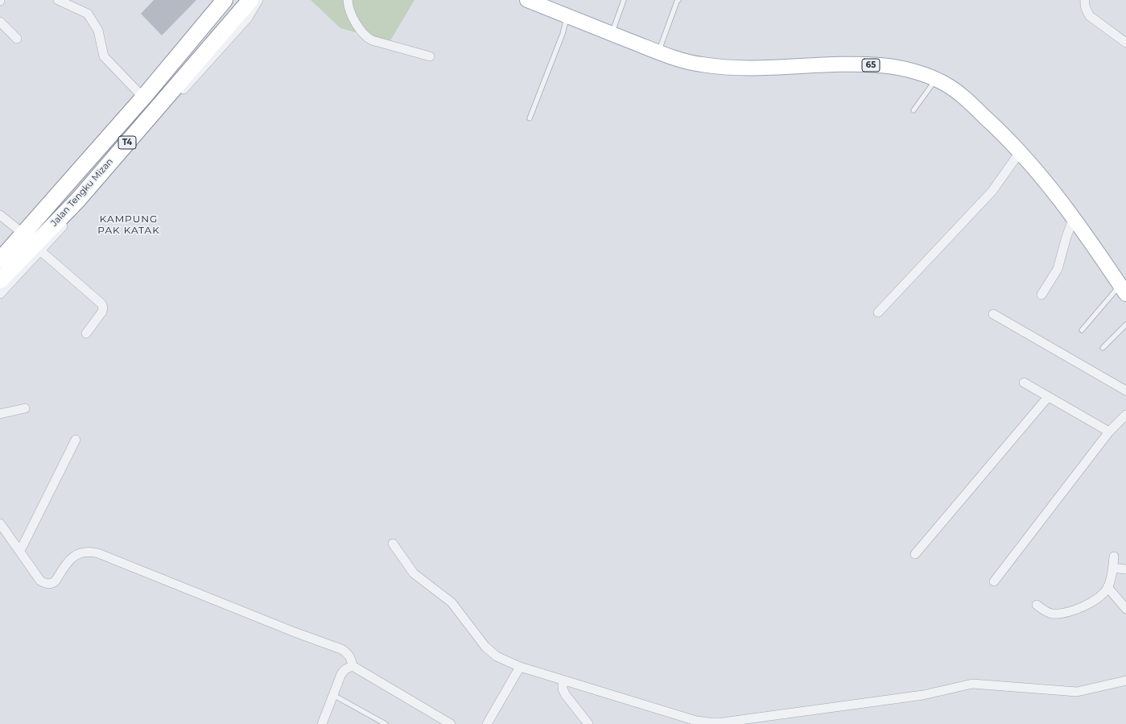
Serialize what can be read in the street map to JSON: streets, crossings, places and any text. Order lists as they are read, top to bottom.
{
  "streets": {
    "highway": ["T4", "Jalan Tengku Mizan"],
    "main road": ["65"]
  },
  "districts": ["KAMPUNG PAK KATAK"]
}
